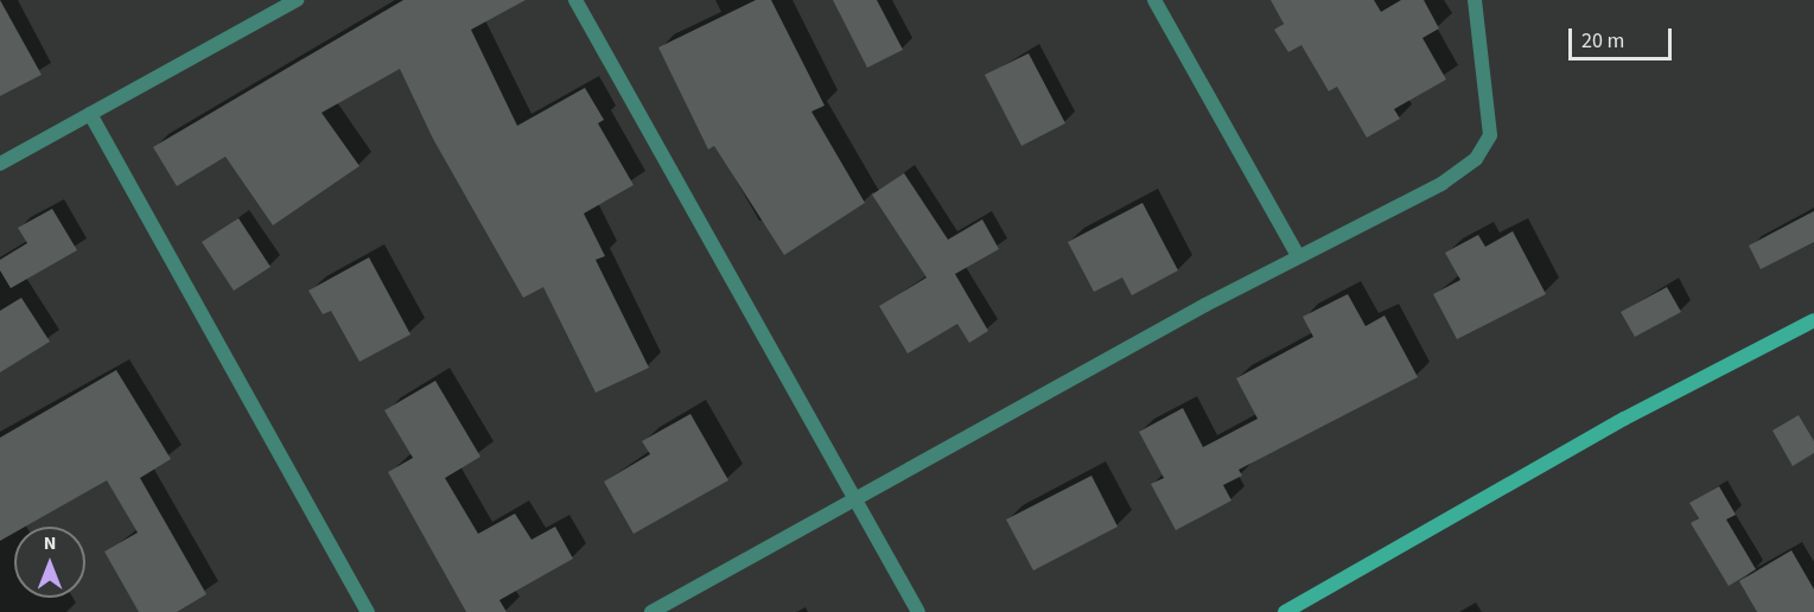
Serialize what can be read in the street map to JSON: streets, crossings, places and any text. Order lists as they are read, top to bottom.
{
  "scale_bar": "20 m",
  "north": "top"
}
